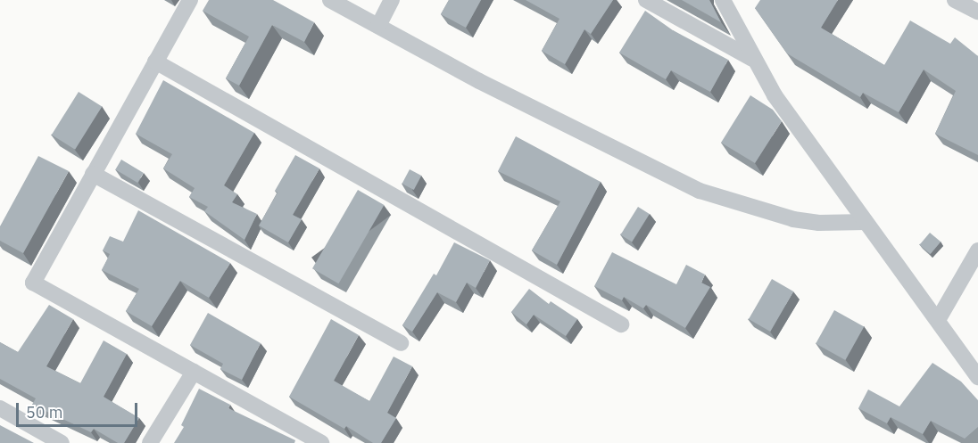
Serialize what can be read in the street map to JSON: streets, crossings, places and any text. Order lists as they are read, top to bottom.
{
  "scale_bar": "50 m"
}
